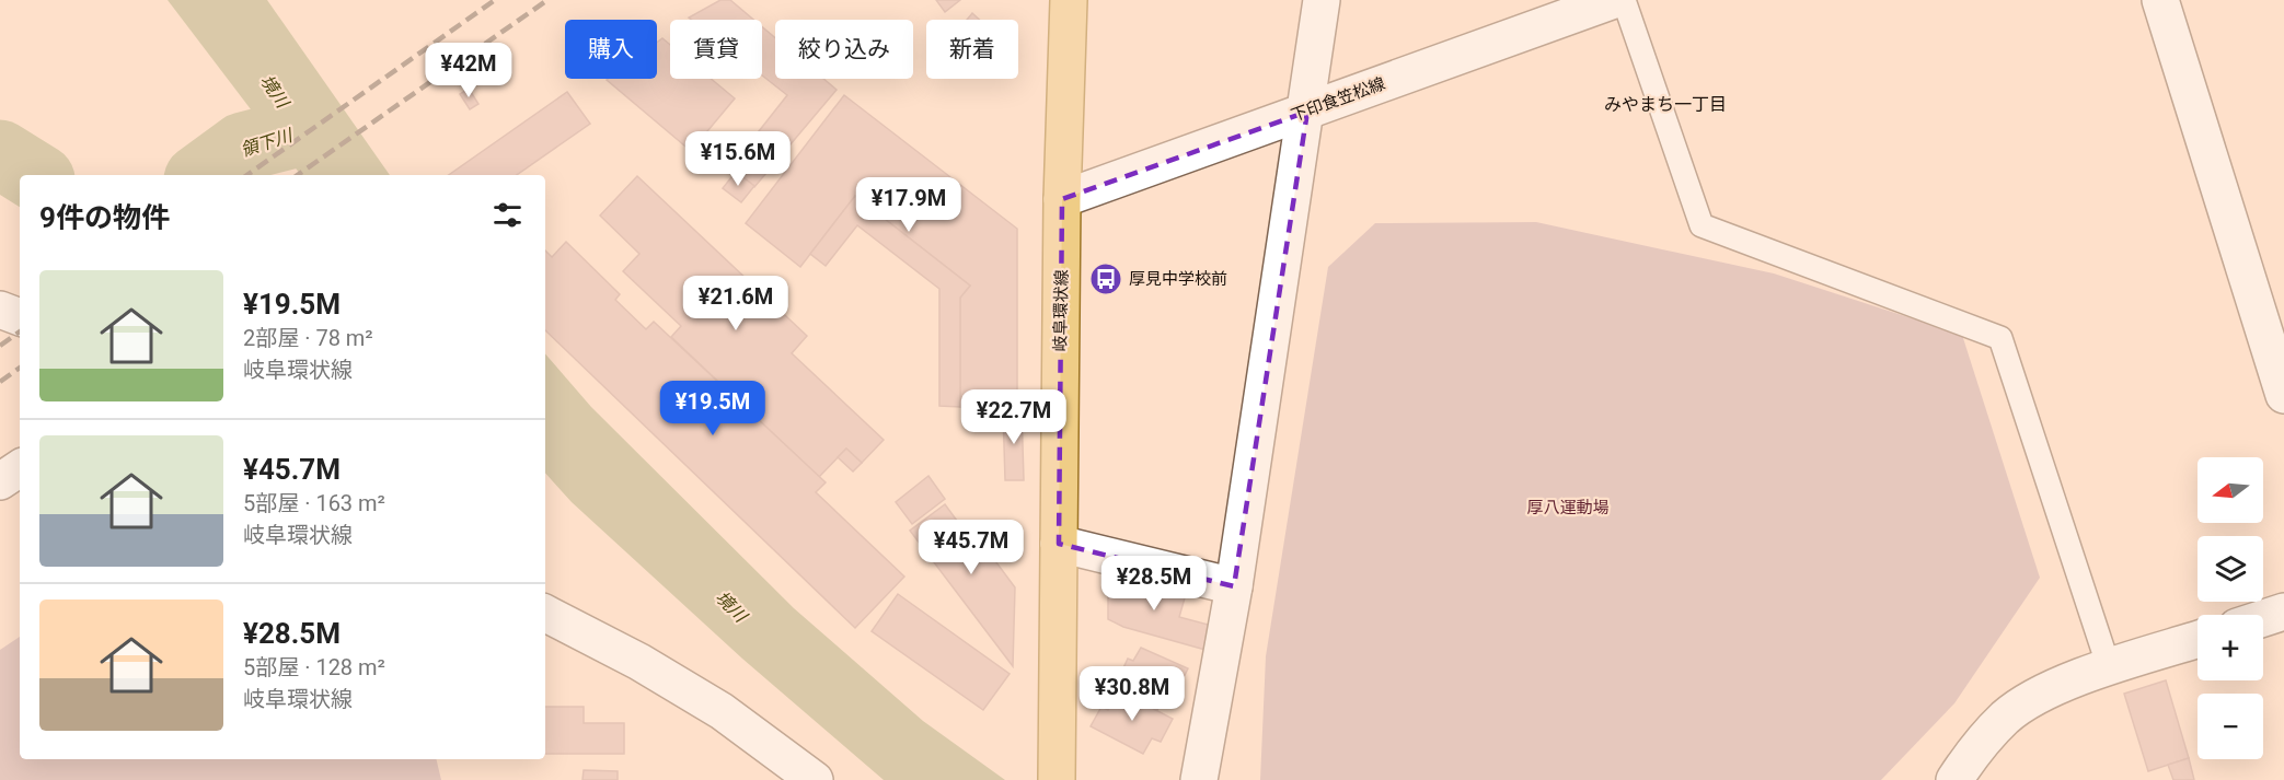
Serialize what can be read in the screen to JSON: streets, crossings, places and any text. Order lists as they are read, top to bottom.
{
  "streets": {
    "main road": ["岐阜環状線"],
    "street": ["下印食笠松線"]
  },
  "crossings": [
    ["下印食笠松線", "岐阜環状線"]
  ],
  "districts": ["みやまち一丁目"],
  "water": ["境川", "領下川"],
  "parks": ["厚八運動場"],
  "places": {
    "bus stop": ["厚見中学校前"]
  },
  "north": "left",
  "page": {
    "chip": [
      "購入",
      "賃貸",
      "絞り込み",
      "新着"
    ],
    "price": [
      "¥42M",
      "¥15.6M",
      "¥17.9M",
      "¥21.6M",
      "¥19.5M",
      "¥22.7M",
      "¥45.7M",
      "¥28.5M",
      "¥30.8M"
    ],
    "heading": "9件の物件",
    "list": [
      {
        "name": "¥19.5M",
        "note": "2部屋 · 78 m² · 岐阜環状線"
      },
      {
        "name": "¥45.7M",
        "note": "5部屋 · 163 m² · 岐阜環状線"
      },
      {
        "name": "¥28.5M",
        "note": "5部屋 · 128 m² · 岐阜環状線"
      }
    ],
    "map_buttons": ["+", "−"]
  }
}
